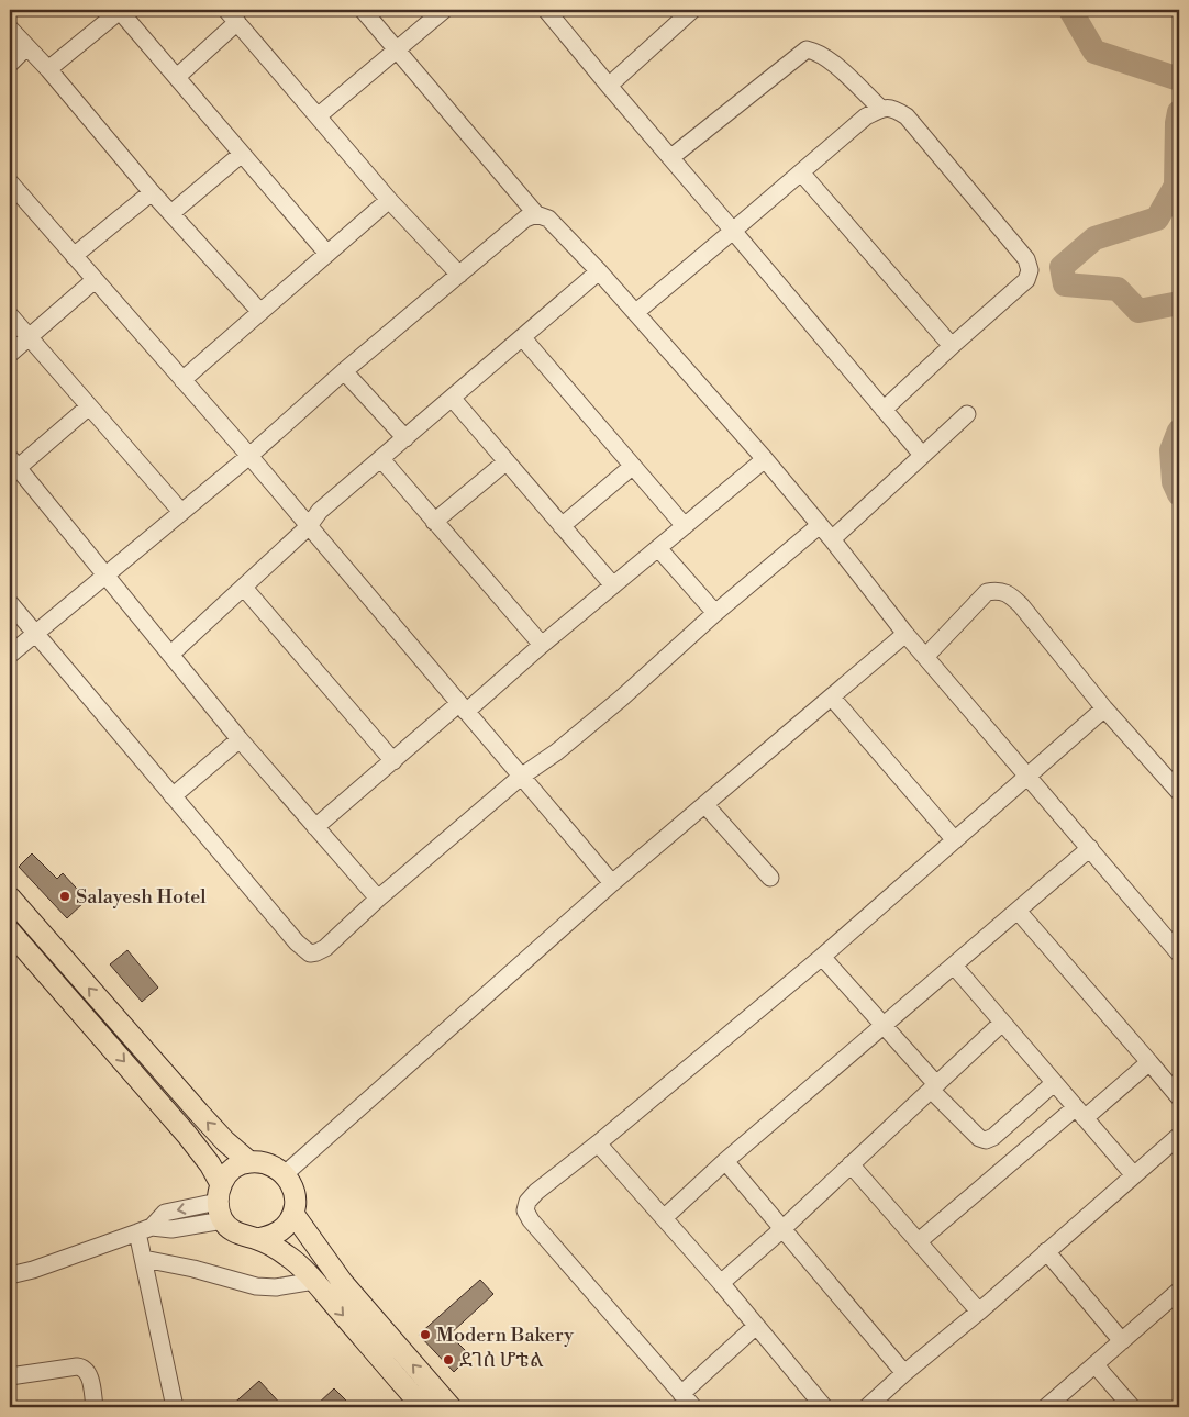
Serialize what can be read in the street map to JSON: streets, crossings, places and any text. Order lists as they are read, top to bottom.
{
  "places": ["Salayesh Hotel", "Modern Bakery", "ደገሰ ሆቴል"]
}
